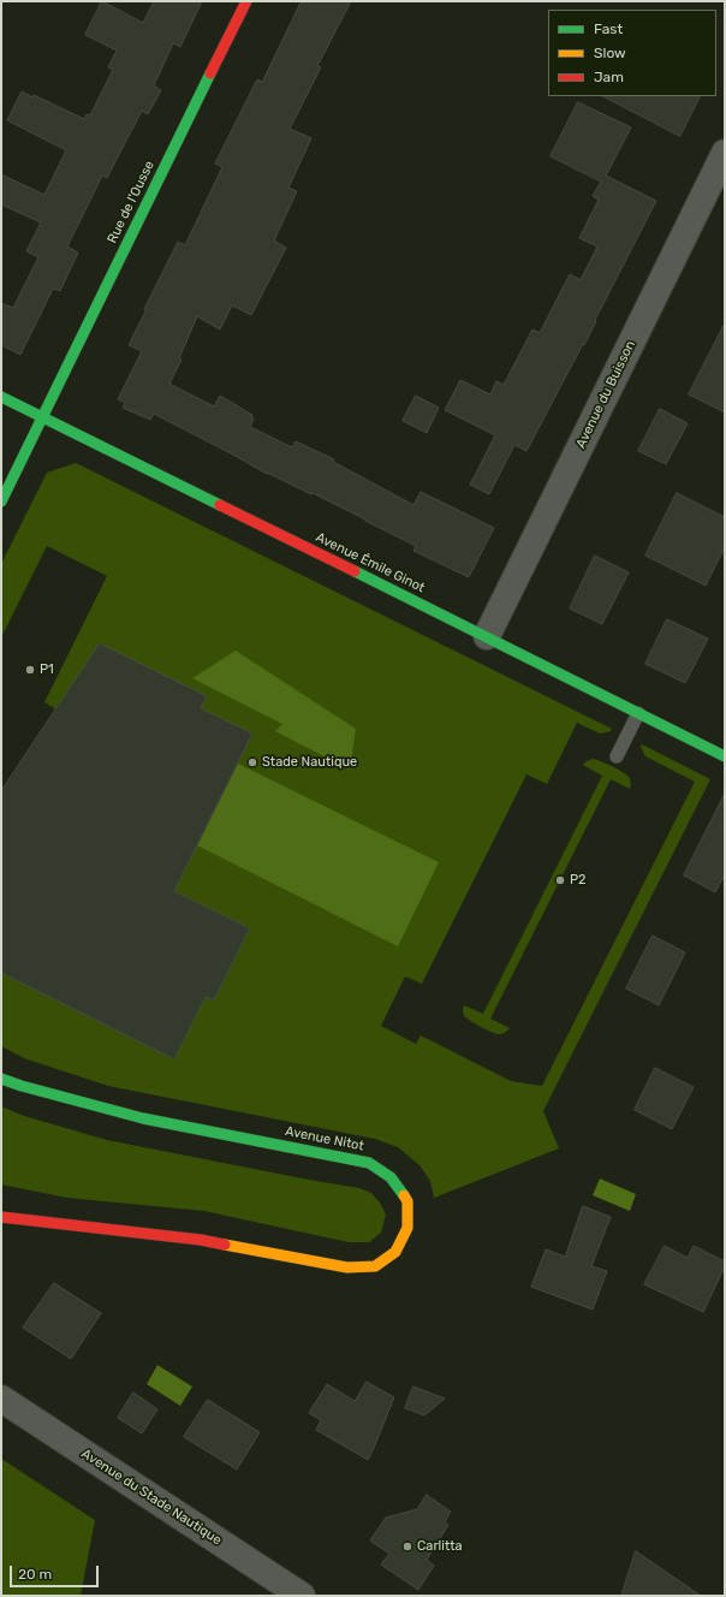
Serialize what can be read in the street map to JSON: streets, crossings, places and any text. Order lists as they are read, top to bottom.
{
  "streets": {
    "street": [
      "Rue de l'Ousse",
      "Avenue du Buisson",
      "Avenue Émile Ginot",
      "Avenue Nitot",
      "Avenue du Stade Nautique"
    ]
  },
  "crossings": [
    ["Rue de l'Ousse", "Avenue Émile Ginot"],
    ["Avenue du Buisson", "Avenue Émile Ginot"]
  ],
  "places": [
    "P1",
    "Stade Nautique",
    "P2",
    "Carlitta"
  ],
  "legend": ["Fast", "Slow", "Jam"],
  "scale_bar": "20 m"
}
